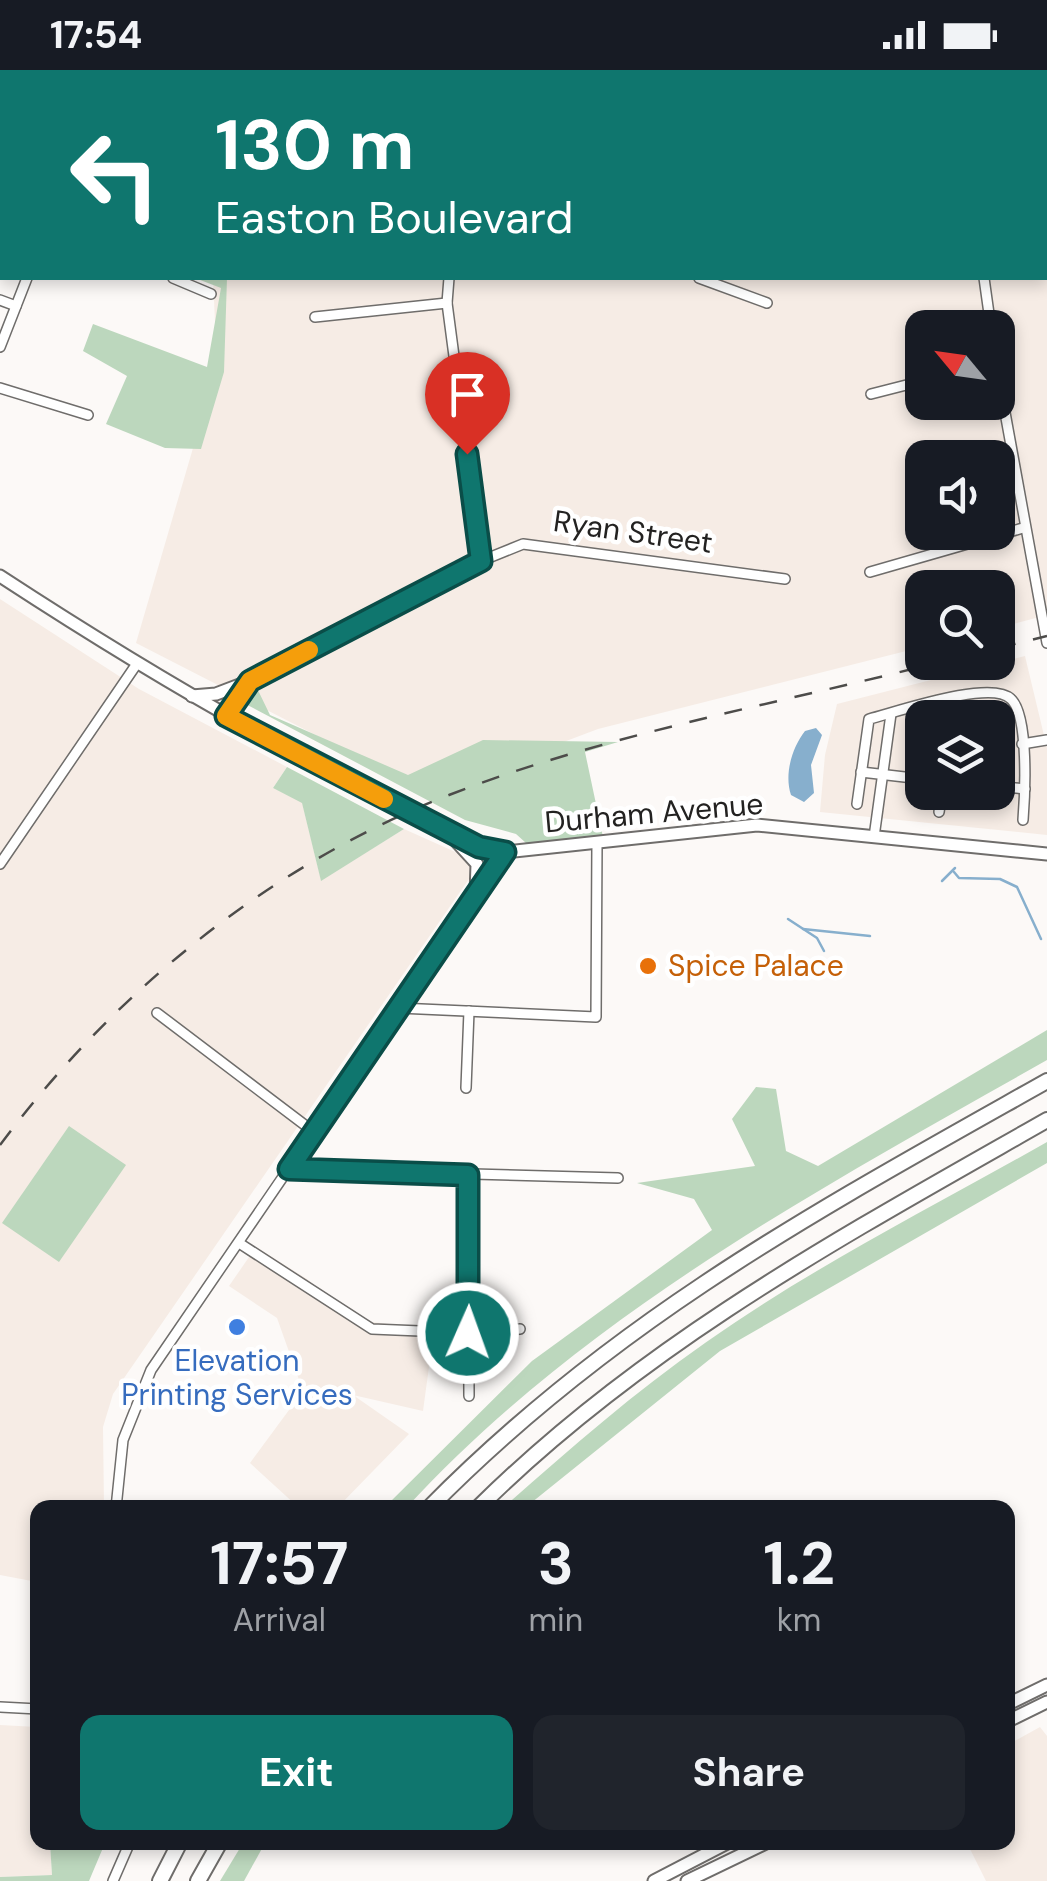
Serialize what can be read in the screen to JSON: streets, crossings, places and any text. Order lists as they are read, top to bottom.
{
  "streets": {
    "main road": ["Durham Avenue"],
    "street": ["Ryan Street"]
  },
  "places": ["Spice Palace", "Elevation Printing Services"],
  "north": "top left",
  "page": {
    "status": "17:54",
    "turn": ["130 m", "Easton Boulevard"],
    "eta": [
      "17:57",
      "Arrival",
      "3",
      "min",
      "1.2",
      "km"
    ],
    "buttons": ["Exit", "Share"]
  }
}
